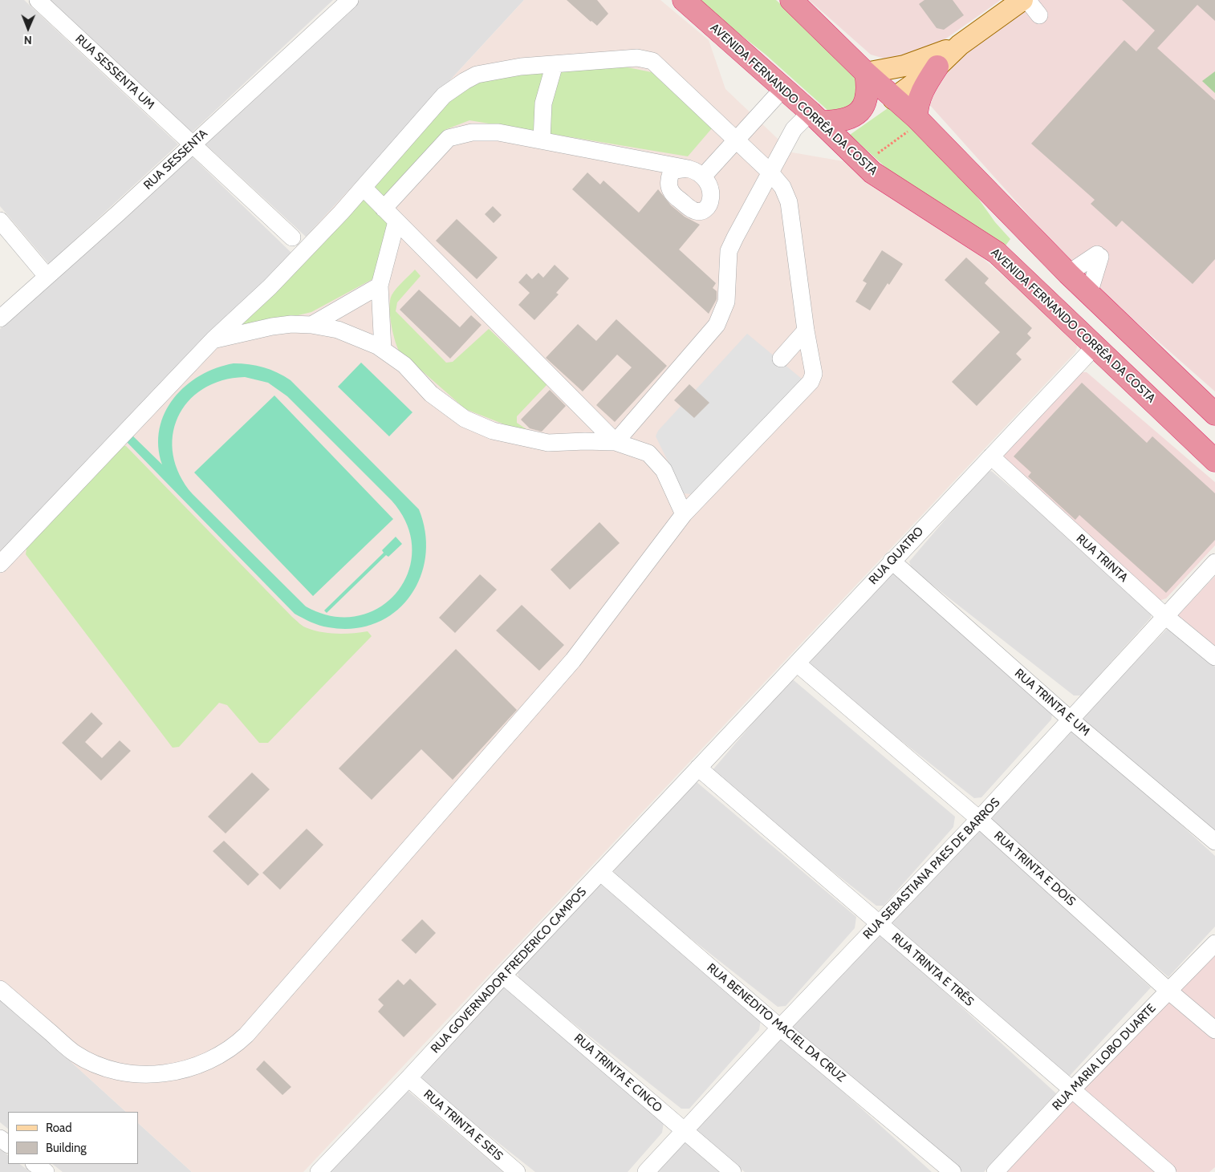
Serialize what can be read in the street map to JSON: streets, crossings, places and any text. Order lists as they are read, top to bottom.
{
  "streets": {
    "highway": ["AVENIDA FERNANDO CORRÊA DA COSTA"],
    "street": [
      "RUA SESSENTA UM",
      "RUA SESSENTA",
      "RUA QUATRO",
      "RUA TRINTA",
      "RUA TRINTA E UM",
      "RUA SEBASTIANA PAES DE BARROS",
      "RUA TRINTA E DOIS",
      "RUA TRINTA E TRÊS",
      "RUA GOVERNADOR FREDERICO CAMPOS",
      "RUA BENEDITO MACIEL DA CRUZ",
      "RUA MARIA LOBO DUARTE",
      "RUA TRINTA E CINCO",
      "RUA TRINTA E SEIS"
    ]
  },
  "crossings": [
    ["RUA SESSENTA UM", "RUA SESSENTA"],
    ["AVENIDA FERNANDO CORRÊA DA COSTA", "RUA QUATRO"],
    ["RUA QUATRO", "RUA TRINTA"],
    ["RUA QUATRO", "RUA TRINTA E UM"],
    ["RUA QUATRO", "RUA TRINTA E DOIS"],
    ["RUA QUATRO", "RUA TRINTA E TRÊS"],
    ["RUA QUATRO", "RUA GOVERNADOR FREDERICO CAMPOS"],
    ["RUA TRINTA", "RUA SEBASTIANA PAES DE BARROS"],
    ["RUA TRINTA E UM", "RUA SEBASTIANA PAES DE BARROS"],
    ["RUA SEBASTIANA PAES DE BARROS", "RUA TRINTA E DOIS"],
    ["RUA SEBASTIANA PAES DE BARROS", "RUA TRINTA E TRÊS"],
    ["RUA SEBASTIANA PAES DE BARROS", "RUA BENEDITO MACIEL DA CRUZ"],
    ["RUA SEBASTIANA PAES DE BARROS", "RUA TRINTA E CINCO"],
    ["RUA TRINTA E DOIS", "RUA MARIA LOBO DUARTE"],
    ["RUA TRINTA E TRÊS", "RUA GOVERNADOR FREDERICO CAMPOS"],
    ["RUA TRINTA E TRÊS", "RUA MARIA LOBO DUARTE"],
    ["RUA GOVERNADOR FREDERICO CAMPOS", "RUA BENEDITO MACIEL DA CRUZ"],
    ["RUA GOVERNADOR FREDERICO CAMPOS", "RUA TRINTA E CINCO"],
    ["RUA GOVERNADOR FREDERICO CAMPOS", "RUA TRINTA E SEIS"]
  ],
  "legend": ["Road", "Building"],
  "north": "bottom"
}
